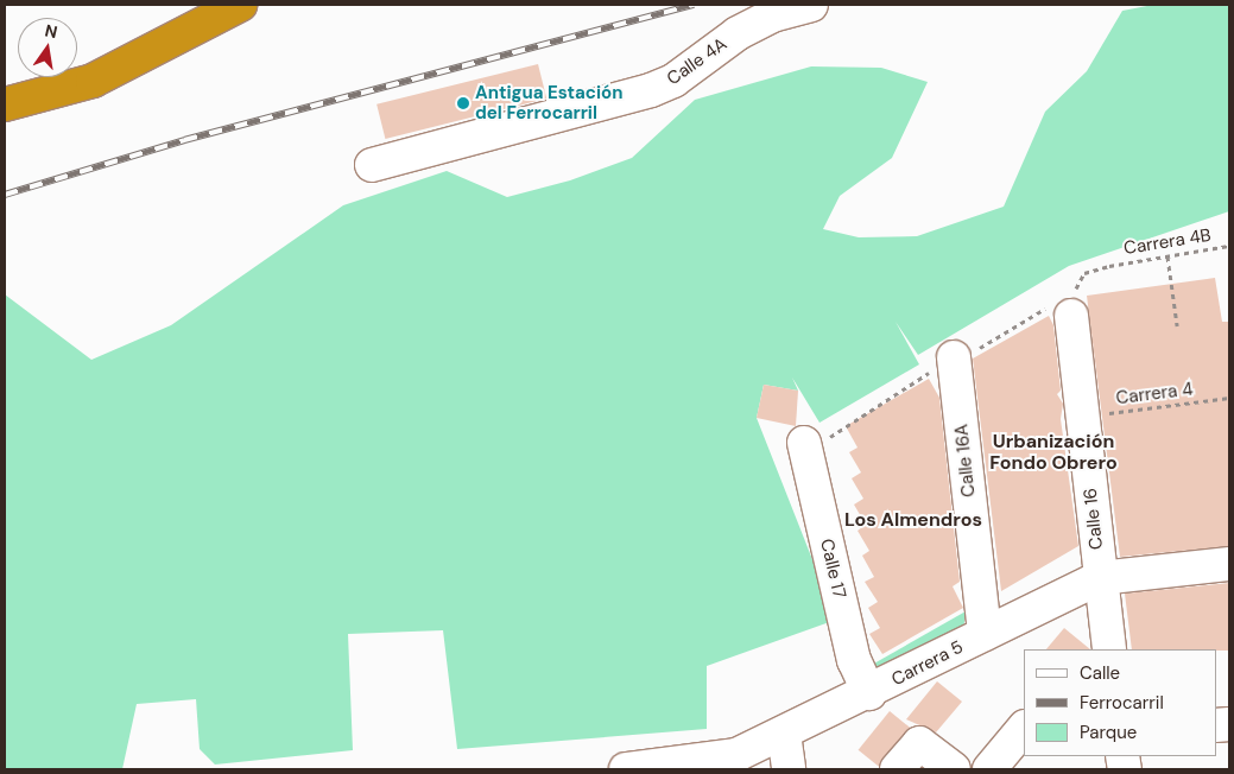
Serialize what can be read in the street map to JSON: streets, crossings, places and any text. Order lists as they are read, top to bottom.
{
  "streets": {
    "street": [
      "Calle 4A",
      "Calle 16A",
      "Calle 16",
      "Calle 17",
      "Carrera 5"
    ],
    "path": ["Carrera 4B", "Carrera 4"]
  },
  "crossings": [
    ["Carrera 4B", "Calle 16"],
    ["Carrera 4", "Calle 16"],
    ["Calle 16A", "Carrera 5"],
    ["Calle 16", "Carrera 5"],
    ["Calle 17", "Carrera 5"]
  ],
  "districts": ["Urbanización Fondo Obrero", "Los Almendros"],
  "places": ["Antigua Estación del Ferrocarril"],
  "legend": ["Calle", "Ferrocarril", "Parque"],
  "north": "top"
}
